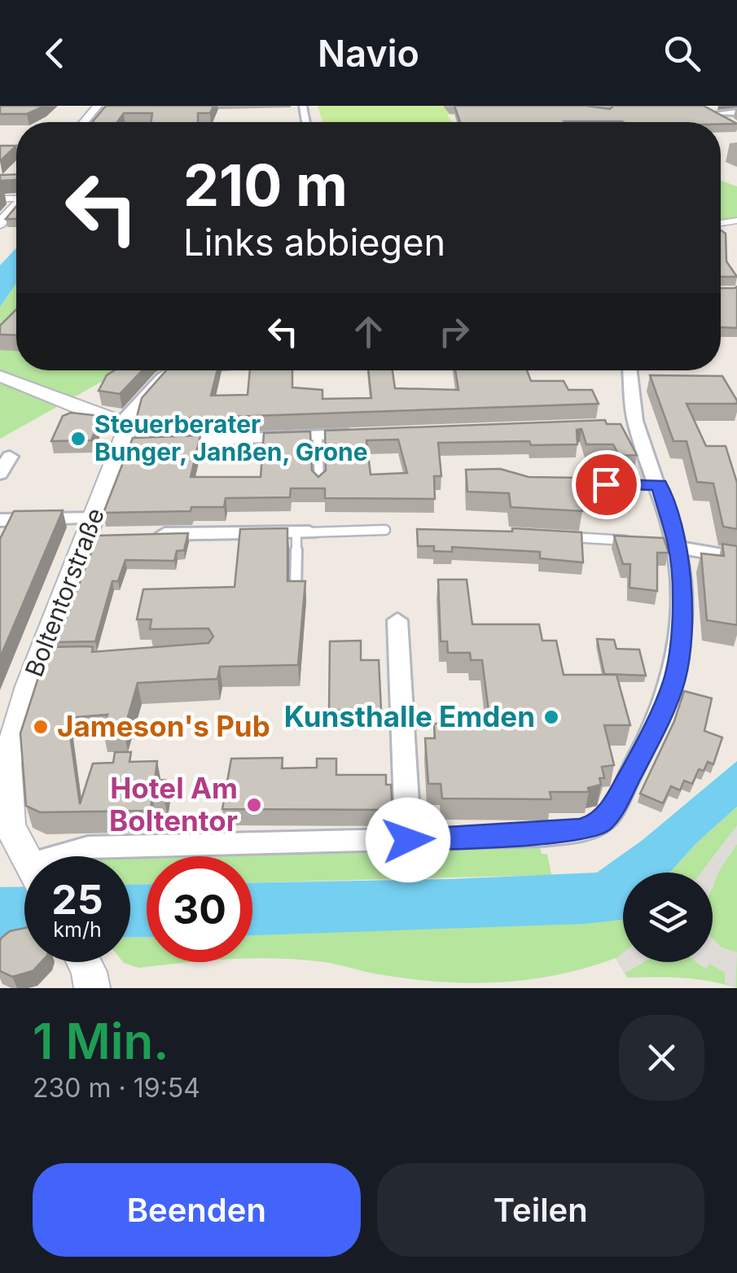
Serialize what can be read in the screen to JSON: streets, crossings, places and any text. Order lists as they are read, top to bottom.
{
  "streets": {
    "street": ["Boltentorstraße"]
  },
  "places": [
    "Steuerberater Bunger, Janßen, Grone",
    "Kunsthalle Emden",
    "Jameson's Pub",
    "Hotel Am Boltentor"
  ],
  "page": {
    "header": "Navio",
    "turn": ["210 m", "Links abbiegen"],
    "speed": "25 km/h",
    "limit": "30",
    "heading": ["1 Min.", "230 m · 19:54"],
    "buttons": ["Beenden", "Teilen"]
  }
}
